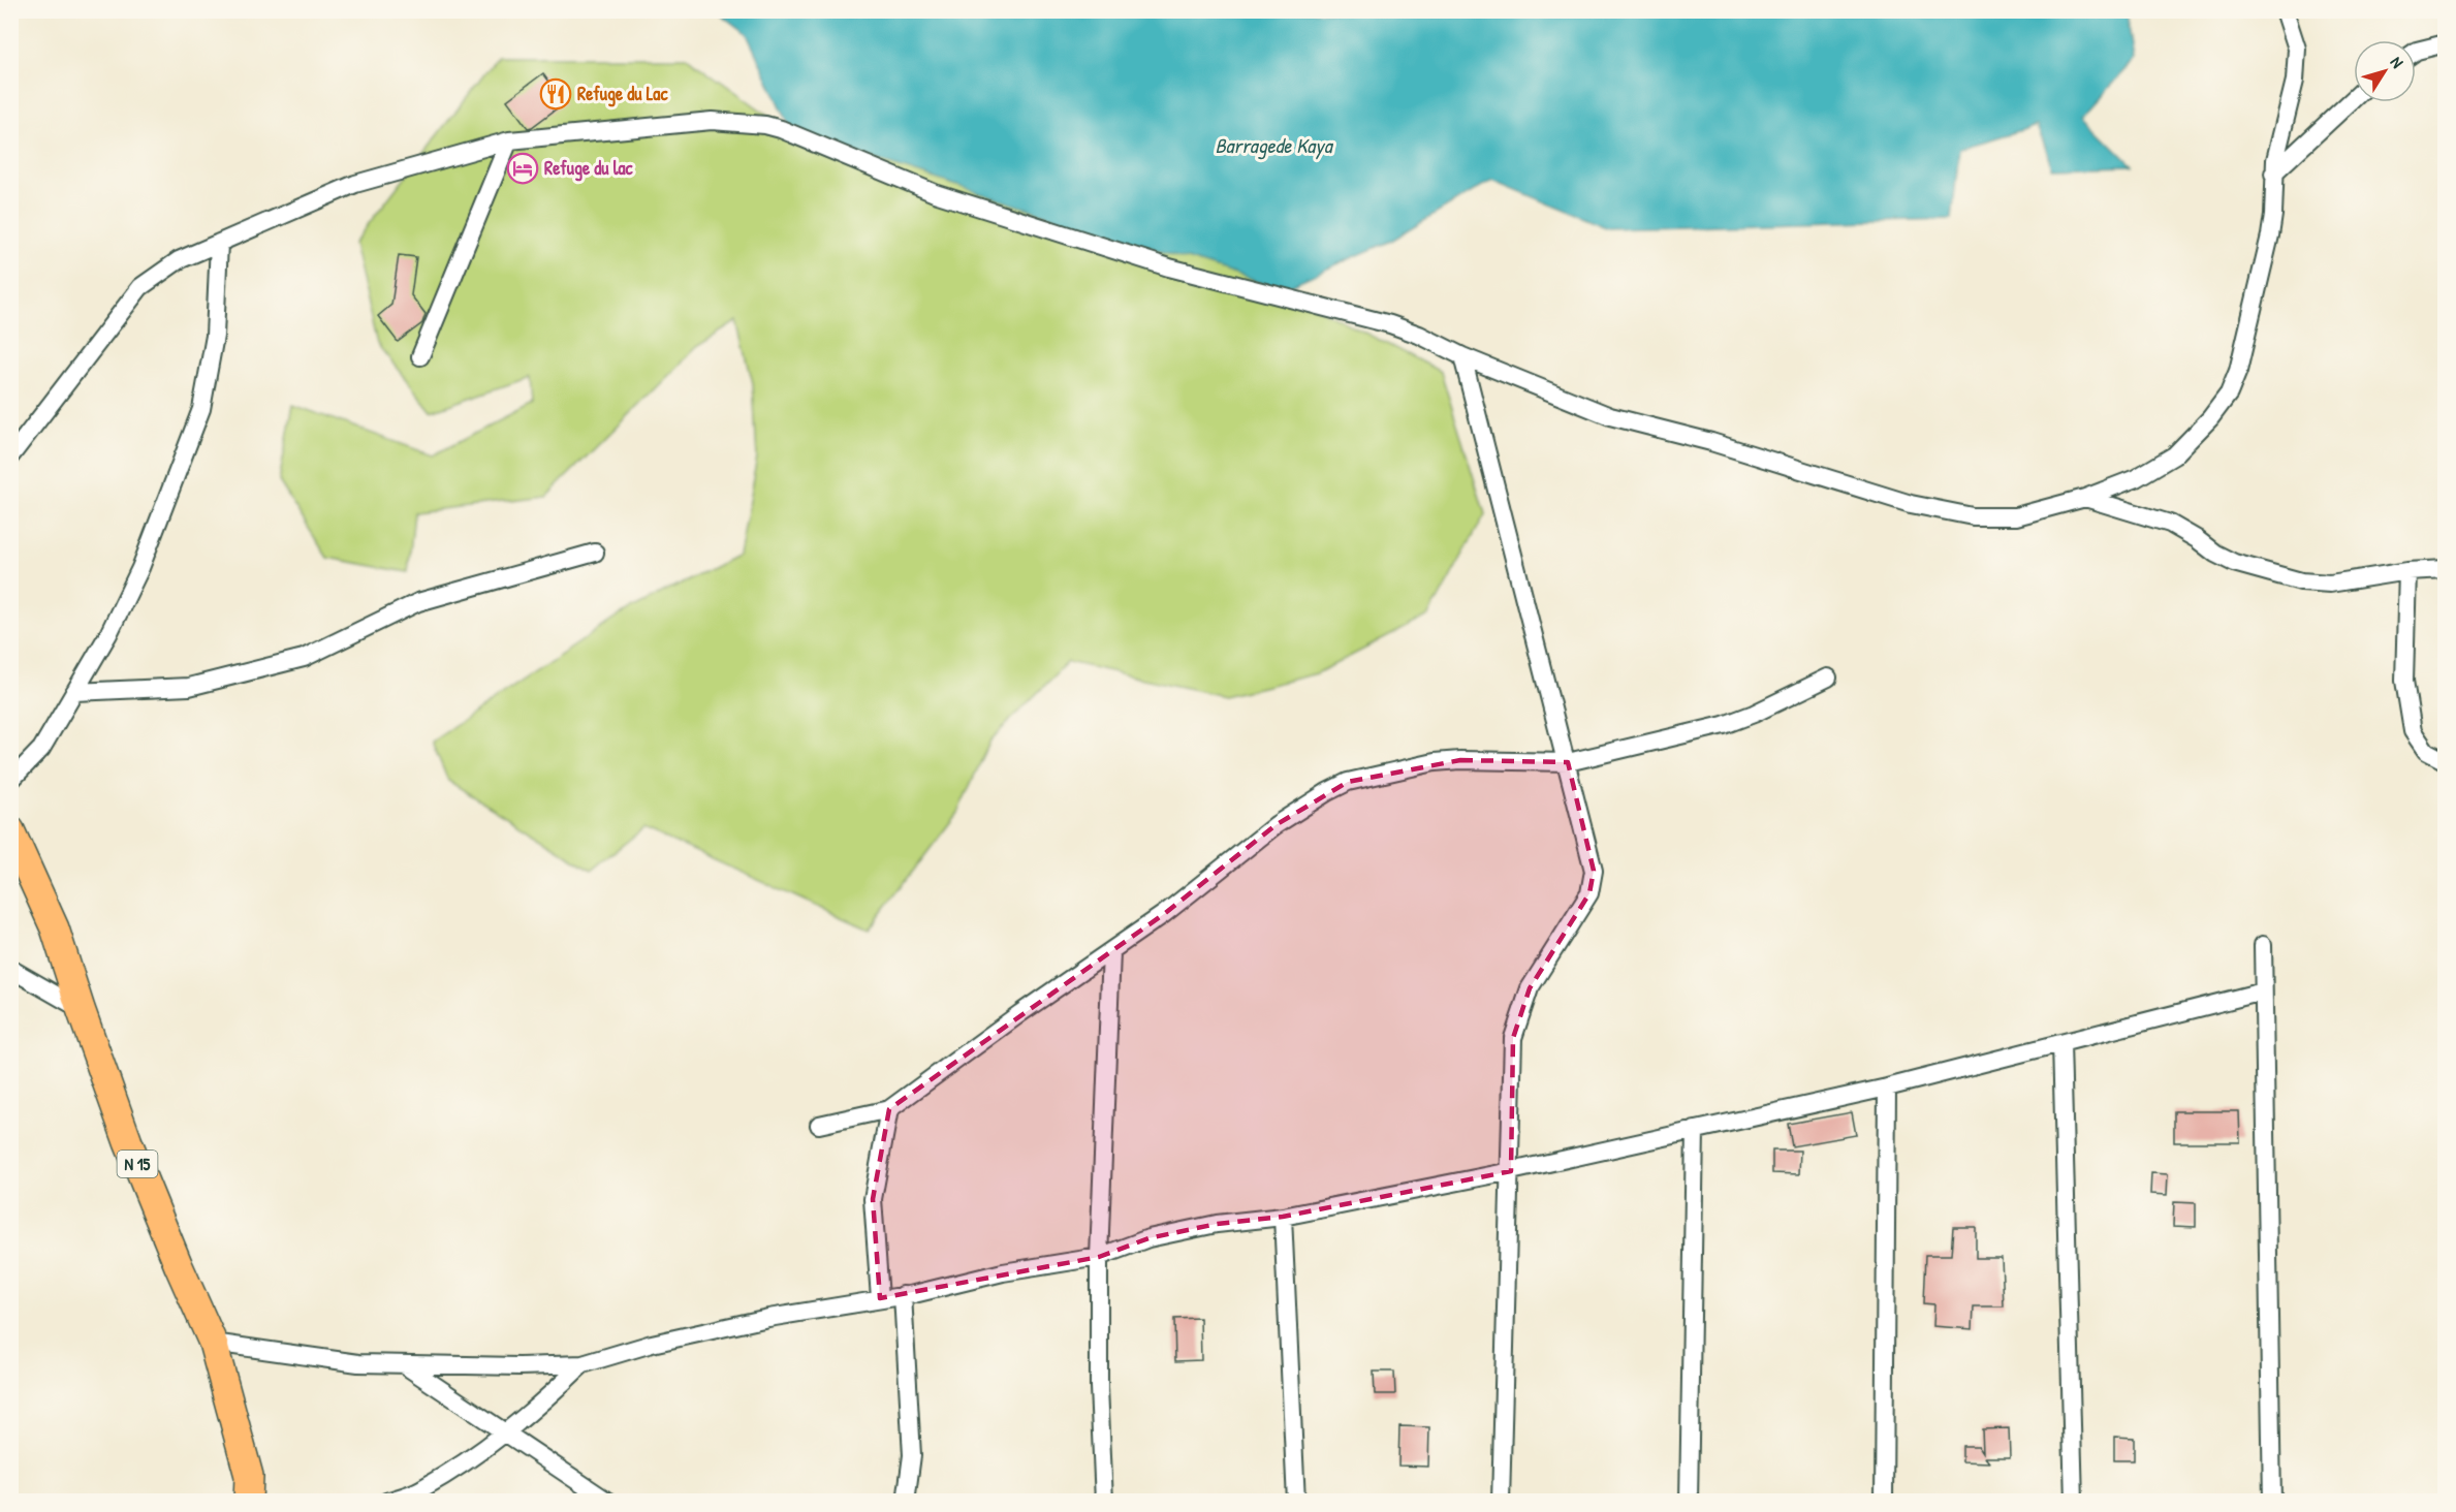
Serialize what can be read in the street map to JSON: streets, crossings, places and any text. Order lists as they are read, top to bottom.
{
  "streets": {
    "main road": ["N 15"]
  },
  "water": ["Barragede Kaya"],
  "places": {
    "restaurant": ["Refuge du Lac"],
    "hotel": ["Refuge du lac"]
  },
  "north": "top right"
}
